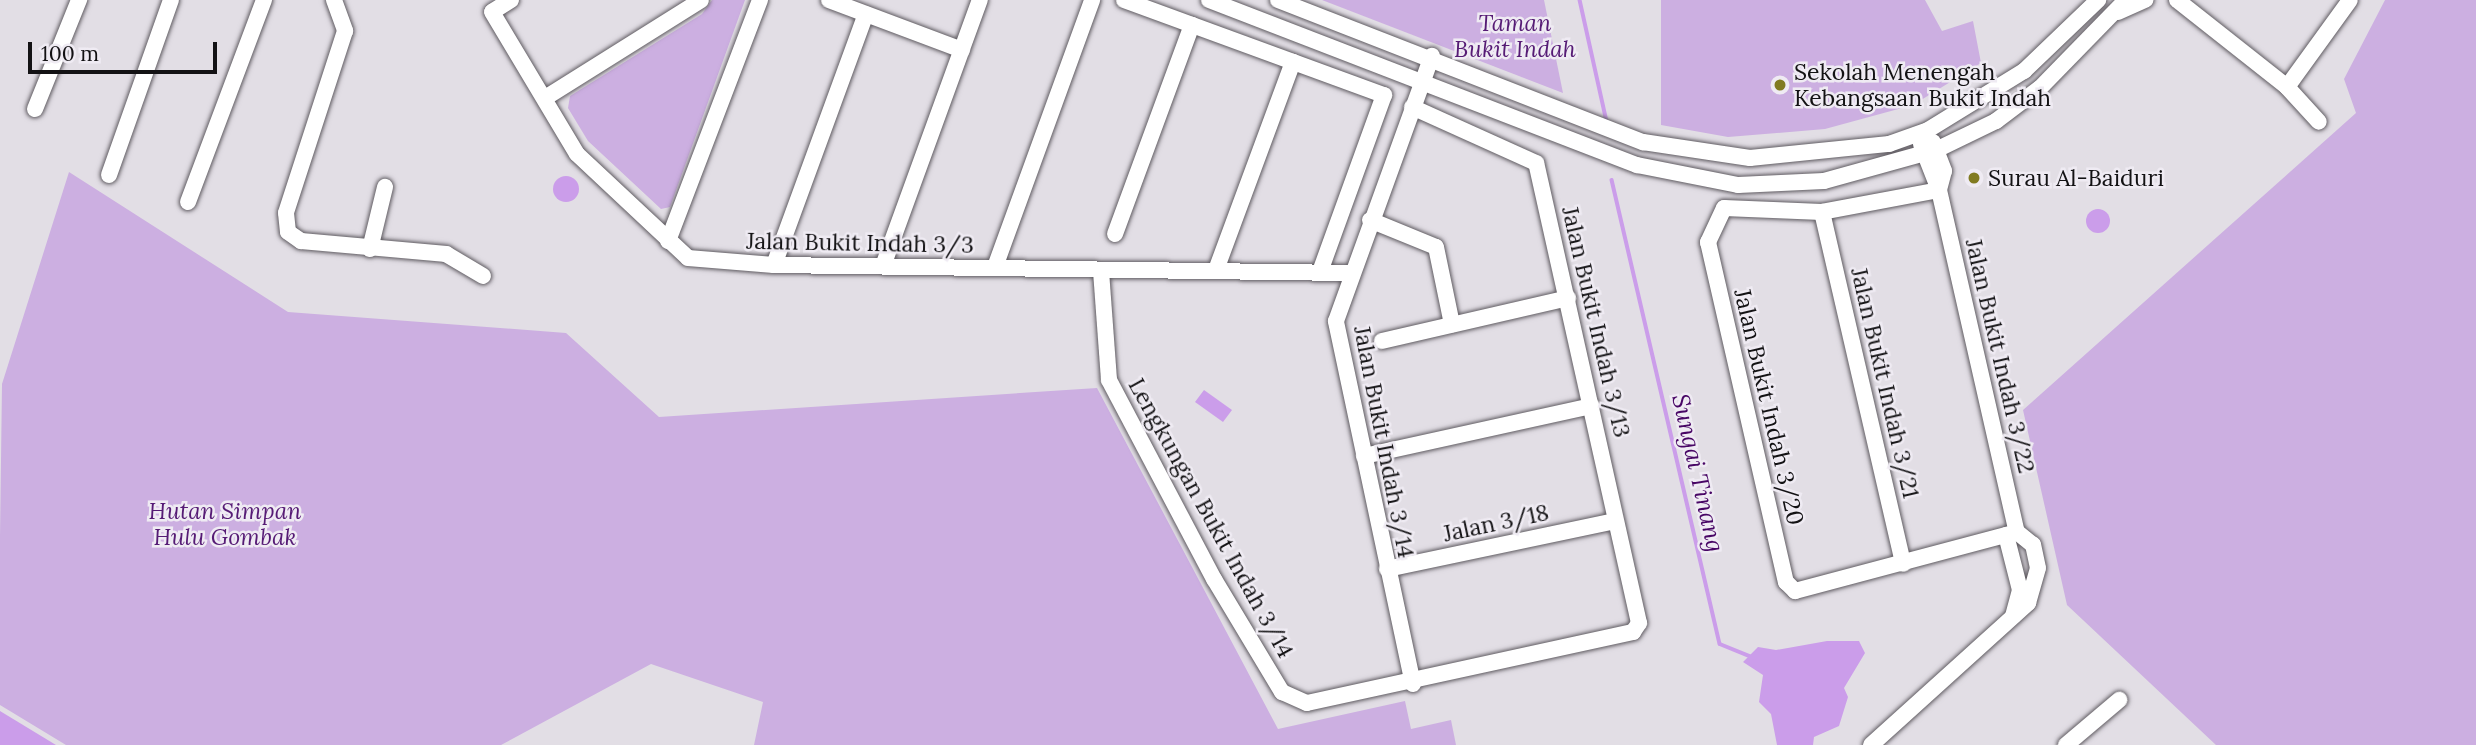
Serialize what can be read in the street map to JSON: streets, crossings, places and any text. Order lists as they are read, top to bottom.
{
  "streets": {
    "street": [
      "Jalan Bukit Indah 3/3",
      "Jalan Bukit Indah 3/13",
      "Jalan Bukit Indah 3/22",
      "Jalan Bukit Indah 3/21",
      "Jalan Bukit Indah 3/20",
      "Jalan Bukit Indah 3/14",
      "Lengkungan Bukit Indah 3/14",
      "Jalan 3/18"
    ]
  },
  "crossings": [
    ["Jalan Bukit Indah 3/3", "Jalan Bukit Indah 3/14"],
    ["Jalan Bukit Indah 3/3", "Lengkungan Bukit Indah 3/14"],
    ["Jalan Bukit Indah 3/13", "Jalan Bukit Indah 3/14"],
    ["Jalan Bukit Indah 3/13", "Lengkungan Bukit Indah 3/14"],
    ["Jalan Bukit Indah 3/13", "Jalan 3/18"],
    ["Jalan Bukit Indah 3/21", "Jalan Bukit Indah 3/20"],
    ["Jalan Bukit Indah 3/14", "Lengkungan Bukit Indah 3/14"],
    ["Jalan Bukit Indah 3/14", "Jalan 3/18"]
  ],
  "water": ["Sungai Tinang"],
  "parks": ["Taman Bukit Indah", "Hutan Simpan Hulu Gombak"],
  "places": ["Sekolah Menengah Kebangsaan Bukit Indah", "Surau Al-Baiduri"],
  "scale_bar": "100 m"
}
